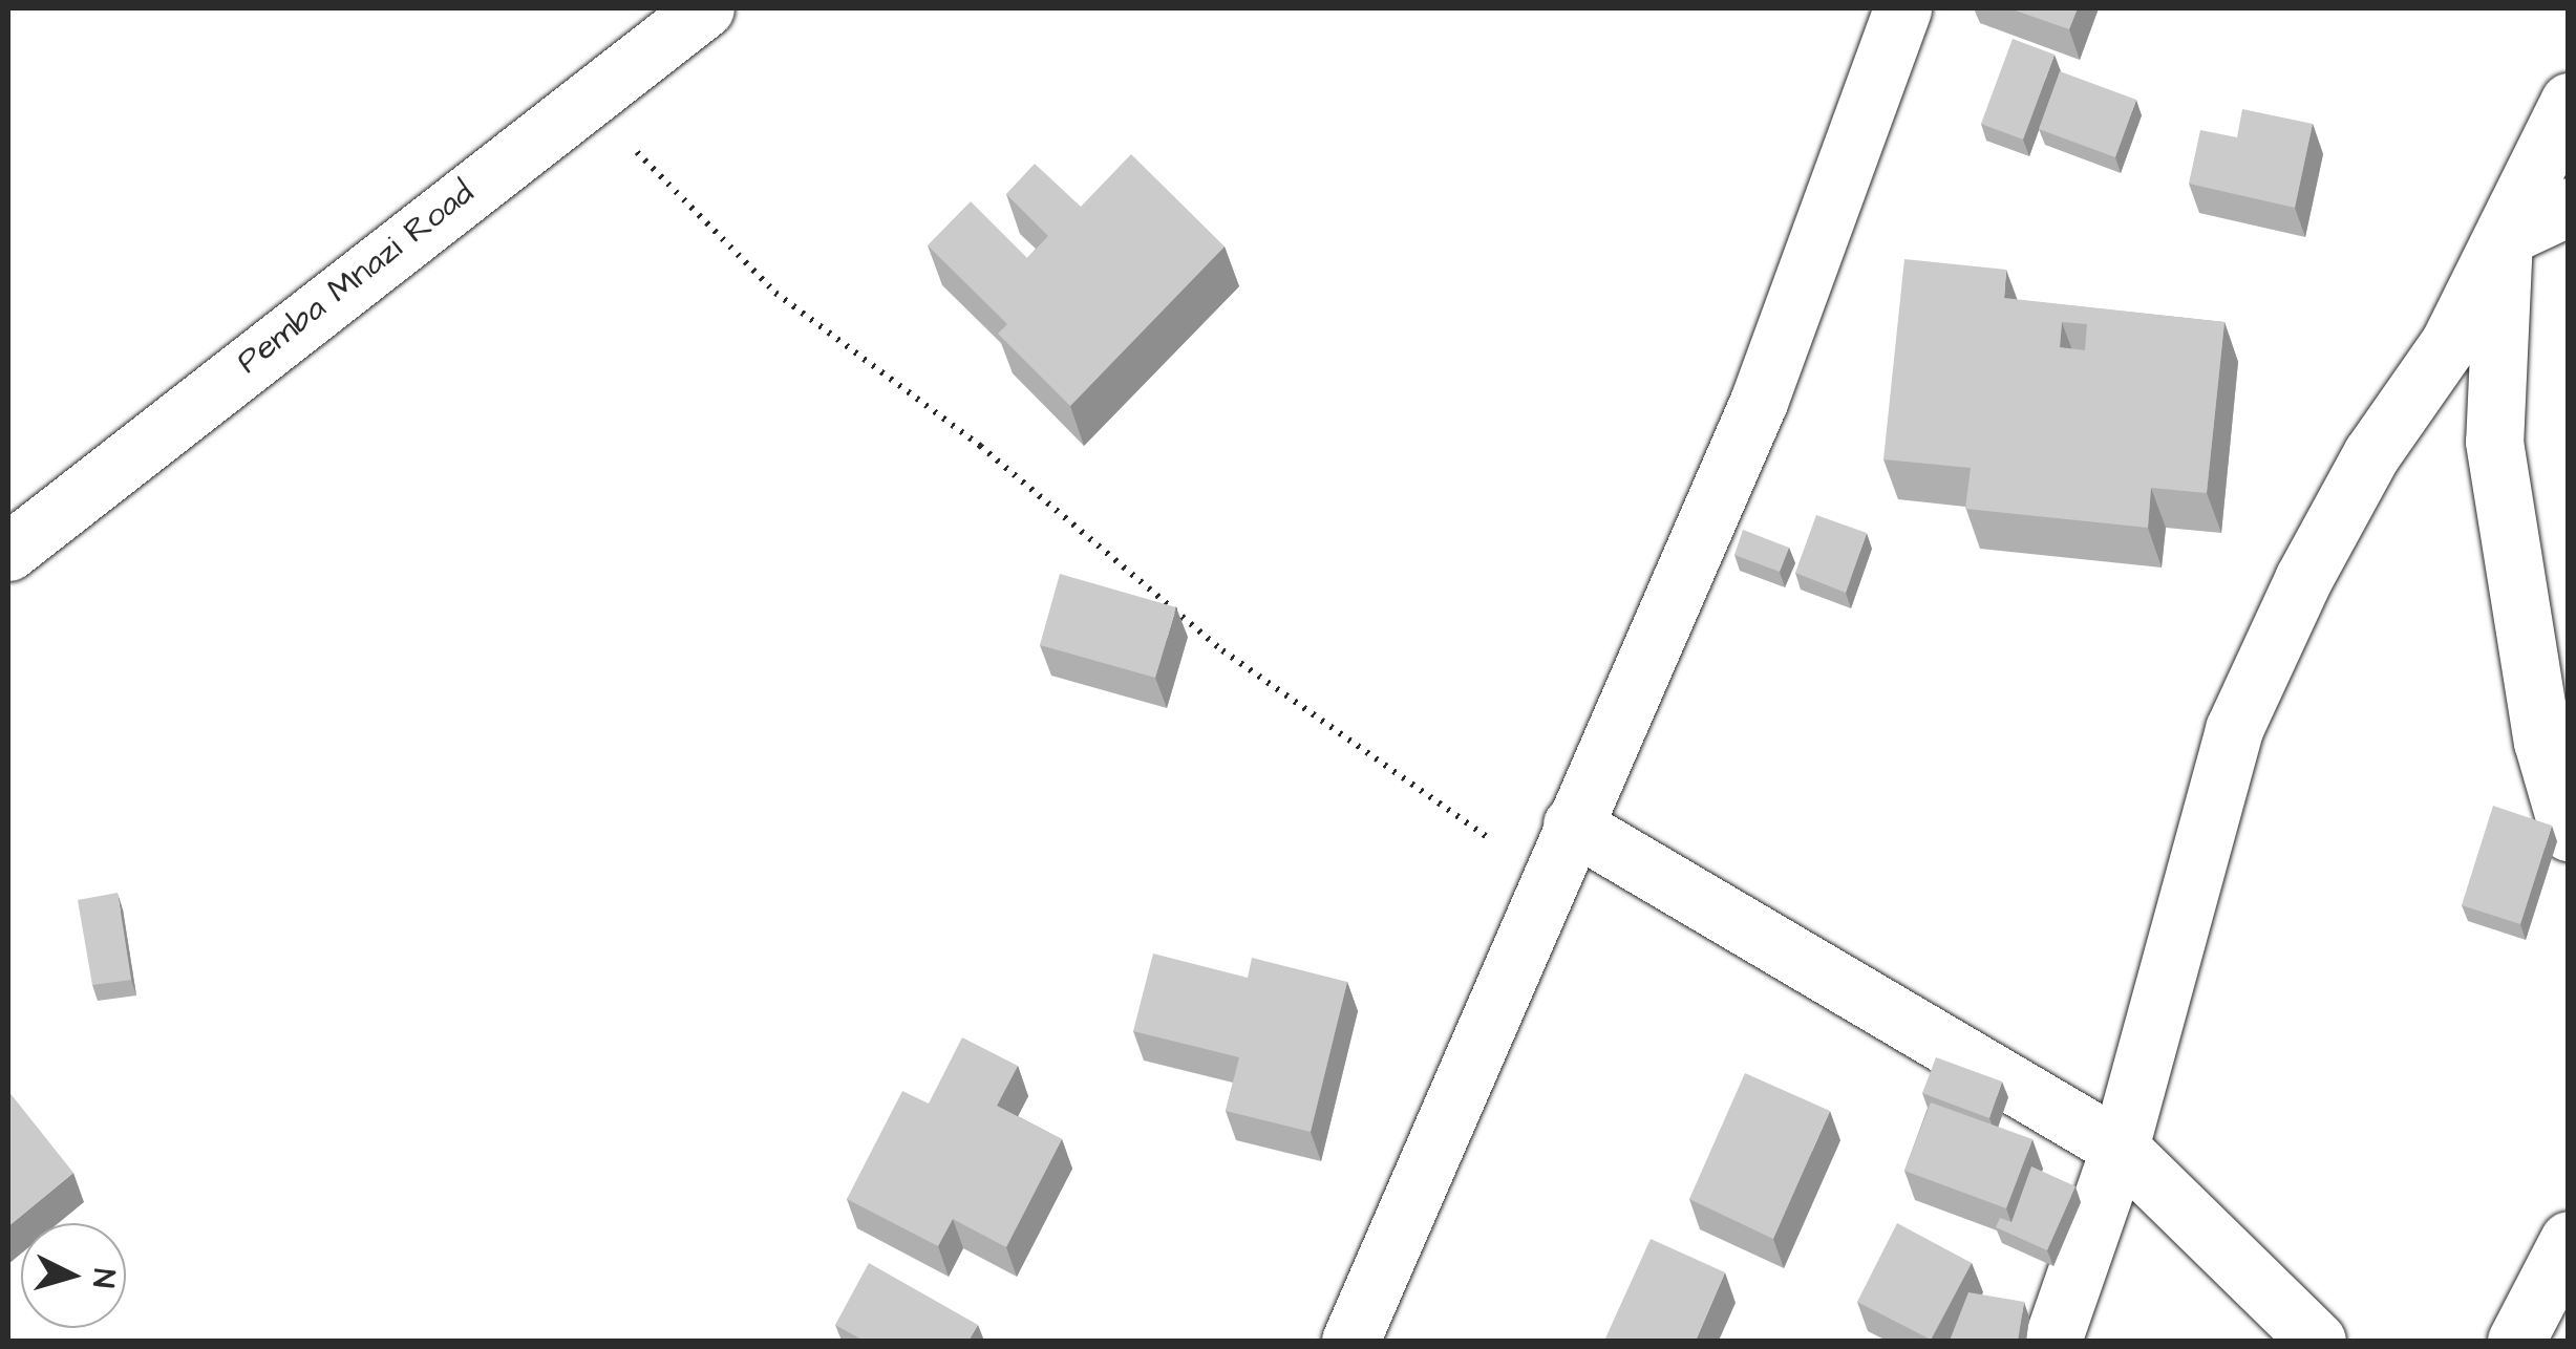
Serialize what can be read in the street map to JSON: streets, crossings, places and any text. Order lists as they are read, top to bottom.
{
  "streets": {
    "street": ["Pemba Mnazi Road"]
  },
  "north": "right"
}
